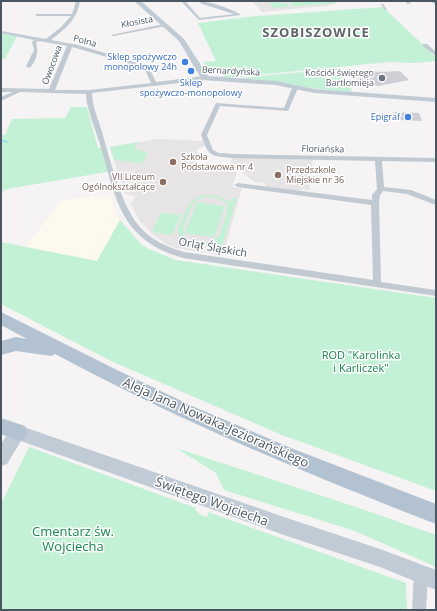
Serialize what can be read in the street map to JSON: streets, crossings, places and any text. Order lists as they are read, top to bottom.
{
  "streets": {
    "main road": ["Aleja Jana Nowaka-Jeziorańskiego"],
    "street": [
      "Kłosista",
      "Polna",
      "Owocowa",
      "Bernardyńska",
      "Floriańska",
      "Orląt Śląskich",
      "Świętego Wojciecha"
    ]
  },
  "crossings": [
    ["Polna", "Owocowa"],
    ["Polna", "Bernardyńska"],
    ["Owocowa", "Bernardyńska"],
    ["Bernardyńska", "Floriańska"],
    ["Bernardyńska", "Orląt Śląskich"]
  ],
  "districts": ["SZOBISZOWICE"],
  "parks": ["ROD \"Karolinka i Karliczek\"", "Cmentarz św. Wojciecha"],
  "places": [
    "Sklep spożywczo monopolowy 24h",
    "Sklep spożywczo-monopolowy",
    "Kościół świętego Bartłomieja",
    "Epigraf",
    "Szkoła Podstawowa nr 4",
    "Przedszkole Miejskie nr 36",
    "VII Liceum Ogólnokształcące"
  ]
}
